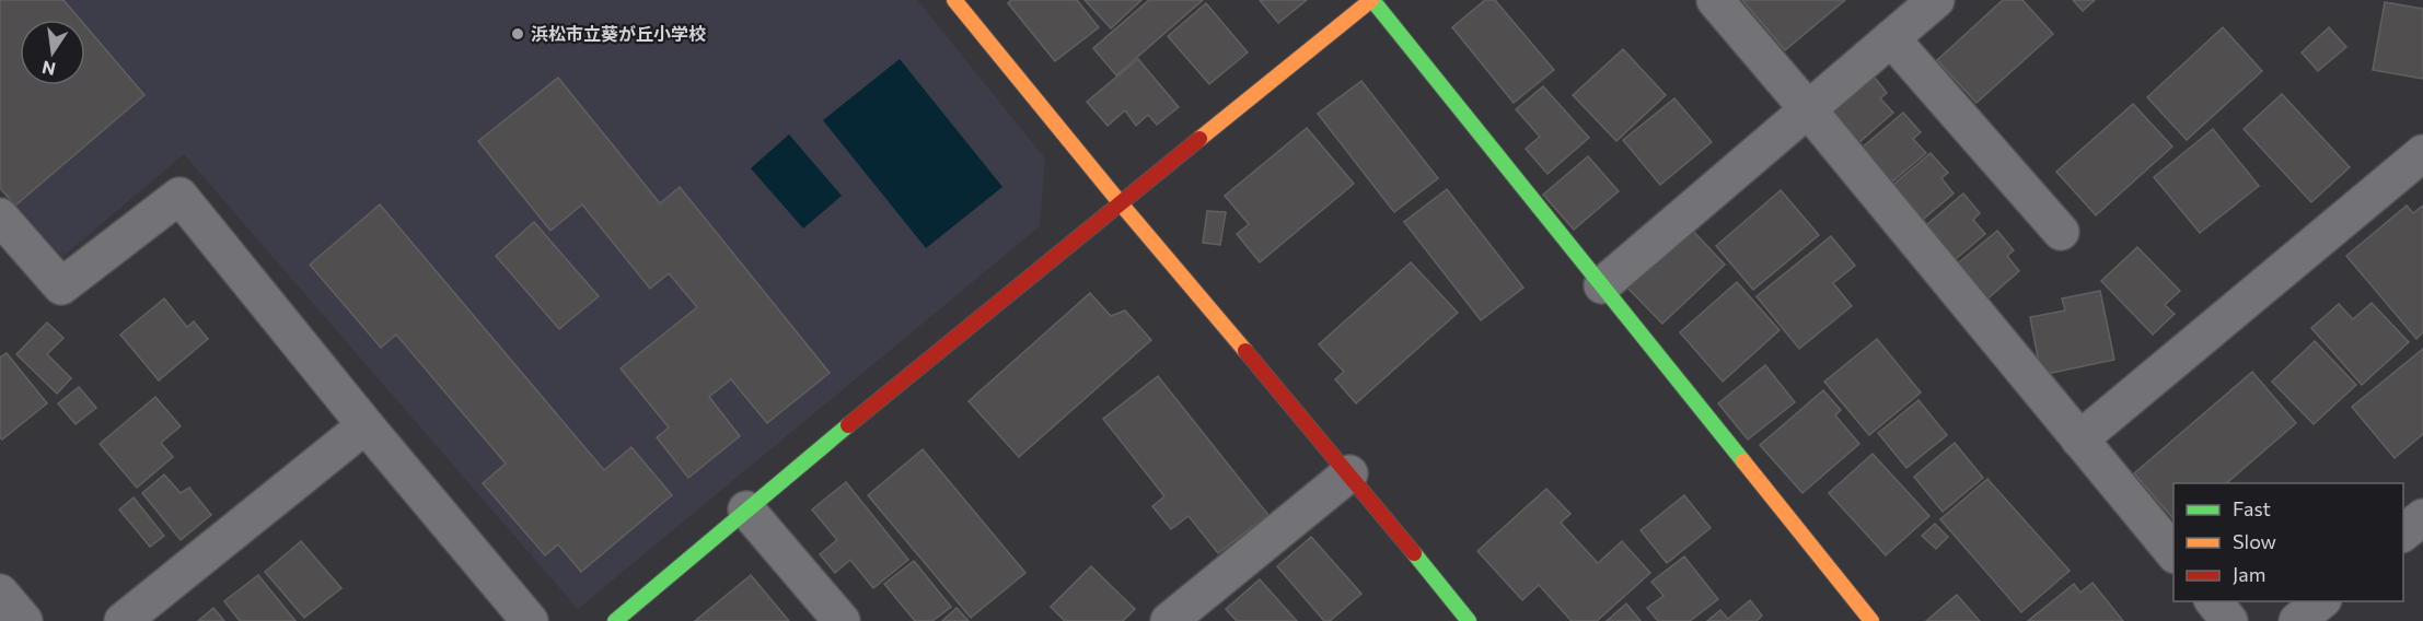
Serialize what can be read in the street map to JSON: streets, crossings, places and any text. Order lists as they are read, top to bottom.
{
  "places": ["浜松市立葵が丘小学校"],
  "legend": ["Fast", "Slow", "Jam"],
  "north": "bottom"
}
